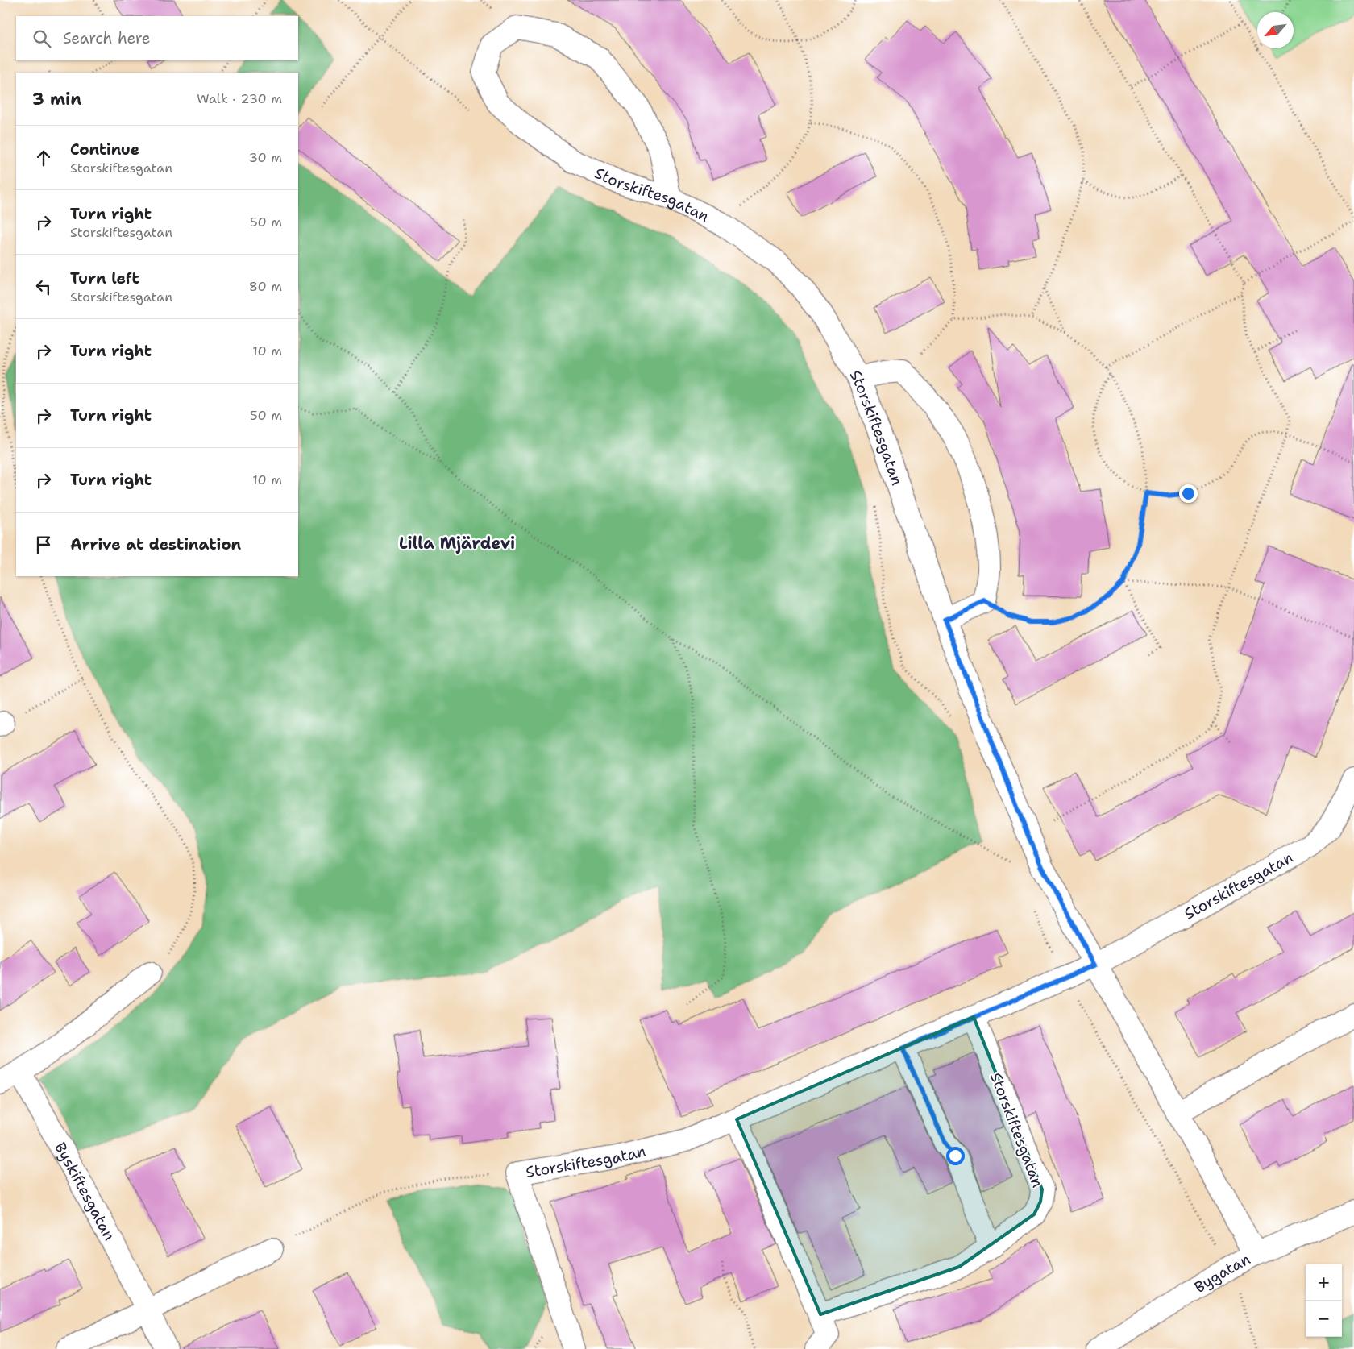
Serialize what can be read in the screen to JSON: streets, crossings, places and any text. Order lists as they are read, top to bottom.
{
  "streets": {
    "street": ["Storskiftesgatan", "Byskiftesgatan", "Bygatan"]
  },
  "crossings": [
    ["Storskiftesgatan", "Bygatan"]
  ],
  "districts": ["Lilla Mjärdevi"],
  "north": "bottom left",
  "page": {
    "search": "Search here",
    "heading": ["3 min", "Walk · 230 m"],
    "list": [
      ["Continue", "Storskiftesgatan", "30 m"],
      ["Turn right", "Storskiftesgatan", "50 m"],
      ["Turn left", "Storskiftesgatan", "80 m"],
      ["Turn right", "10 m"],
      ["Turn right", "50 m"],
      ["Turn right", "10 m"],
      "Arrive at destination"
    ],
    "map_buttons": ["+", "−"]
  }
}
